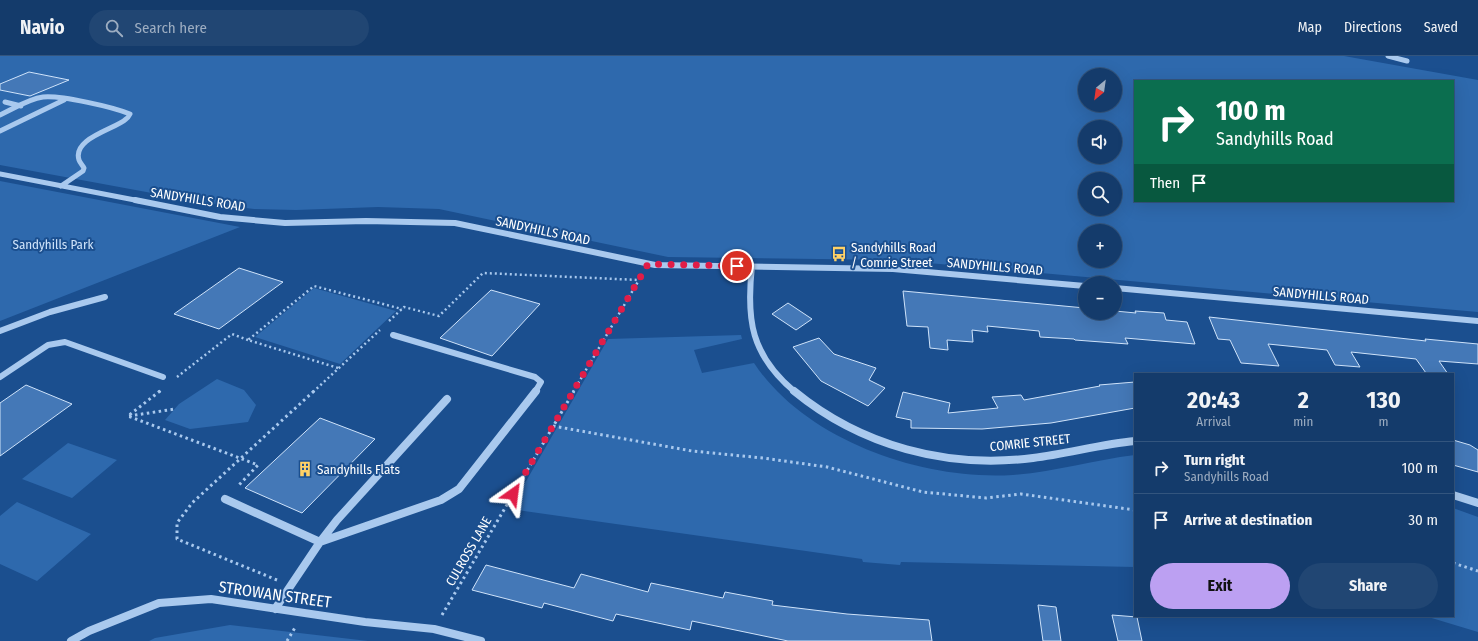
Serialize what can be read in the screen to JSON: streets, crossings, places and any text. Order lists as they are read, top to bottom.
{
  "streets": {
    "street": ["SANDYHILLS ROAD", "COMRIE STREET", "STROWAN STREET"],
    "path": ["CULROSS LANE"]
  },
  "crossings": [
    ["SANDYHILLS ROAD", "COMRIE STREET"],
    ["SANDYHILLS ROAD", "CULROSS LANE"],
    ["CULROSS LANE", "STROWAN STREET"]
  ],
  "parks": ["Sandyhills Park"],
  "places": {
    "bus stop": ["Sandyhills Road / Comrie Street"],
    "building": ["Sandyhills Flats"]
  },
  "north": "bottom left",
  "page": {
    "header": "Navio",
    "search": "Search here",
    "nav": ["Map", "Directions", "Saved"],
    "map_buttons": ["+", "−"],
    "turn": ["100 m", "Sandyhills Road"],
    "then": "Then",
    "eta": [
      "20:43",
      "Arrival",
      "2",
      "min",
      "130",
      "m"
    ],
    "list": [
      {
        "name": "Turn right",
        "note": "Sandyhills Road",
        "value": "100 m"
      },
      {
        "name": "Arrive at destination",
        "value": "30 m"
      }
    ],
    "buttons": ["Exit", "Share"]
  }
}
